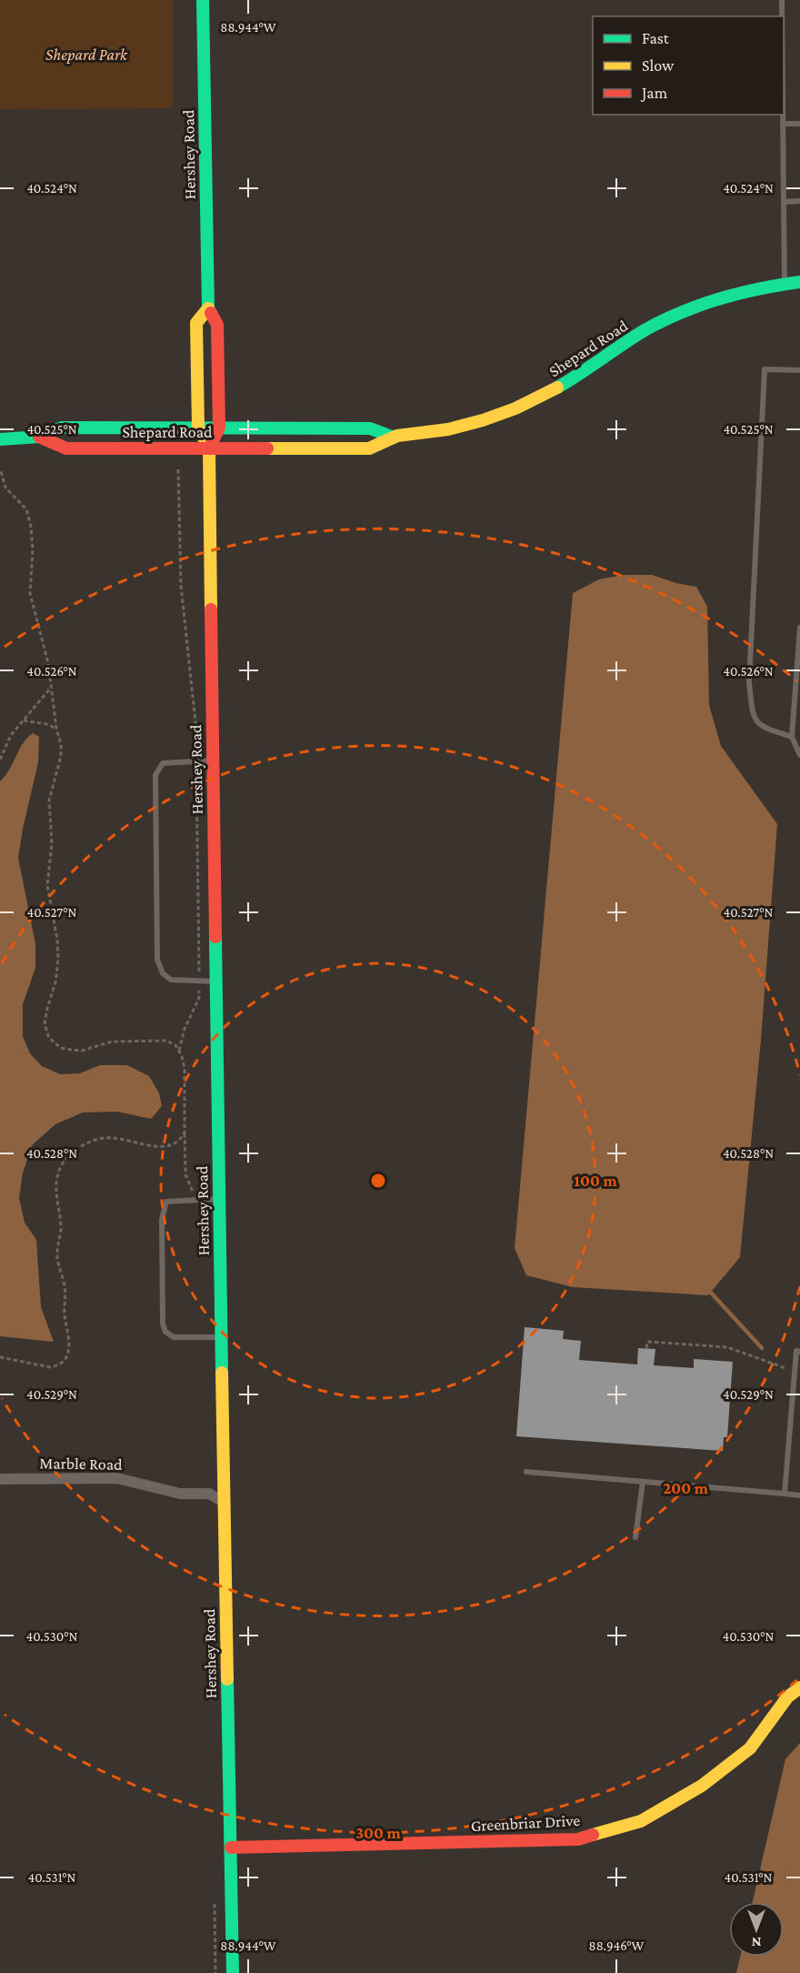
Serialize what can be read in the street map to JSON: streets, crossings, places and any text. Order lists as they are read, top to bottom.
{
  "streets": {
    "street": [
      "Hershey Road",
      "Shepard Road",
      "Marble Road",
      "Greenbriar Drive"
    ]
  },
  "crossings": [
    ["Hershey Road", "Shepard Road"],
    ["Hershey Road", "Marble Road"],
    ["Hershey Road", "Greenbriar Drive"]
  ],
  "parks": ["Shepard Park"],
  "legend": ["Fast", "Slow", "Jam"],
  "north": "bottom",
  "coordinates": [
    "88.944°W",
    "40.524°N",
    "40.525°N",
    "40.526°N",
    "40.527°N",
    "40.528°N",
    "40.529°N",
    "40.530°N",
    "40.531°N",
    "88.946°W"
  ],
  "rings": ["100 m", "200 m", "300 m"]
}
